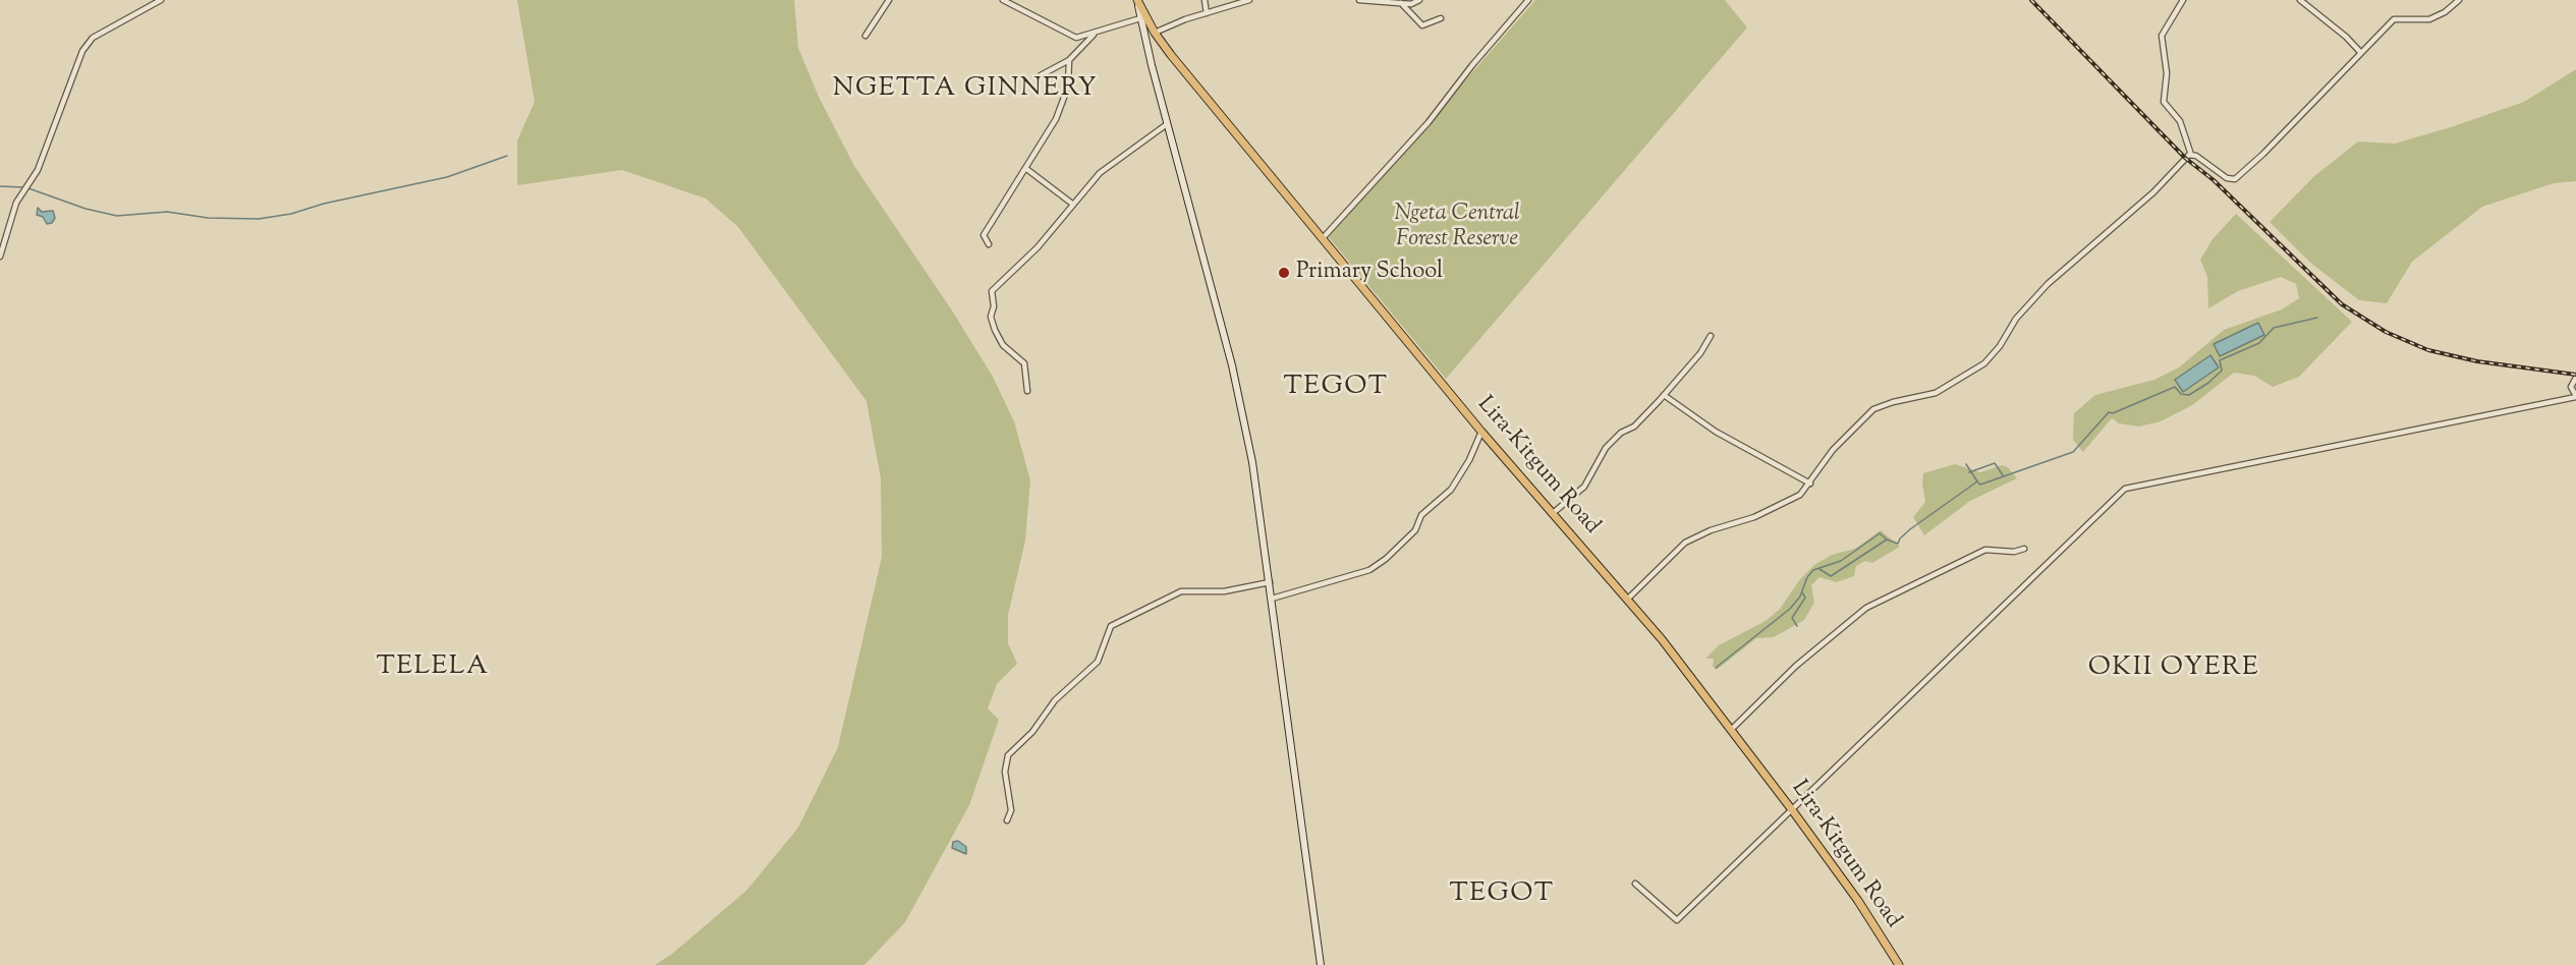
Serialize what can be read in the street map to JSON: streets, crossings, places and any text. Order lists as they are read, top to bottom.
{
  "streets": {
    "main road": ["Lira-Kitgum Road"]
  },
  "districts": [
    "NGETTA GINNERY",
    "TEGOT",
    "TELELA",
    "OKII OYERE",
    "TEGOT"
  ],
  "parks": ["Ngeta Central Forest Reserve"],
  "places": ["Primary School"]
}
